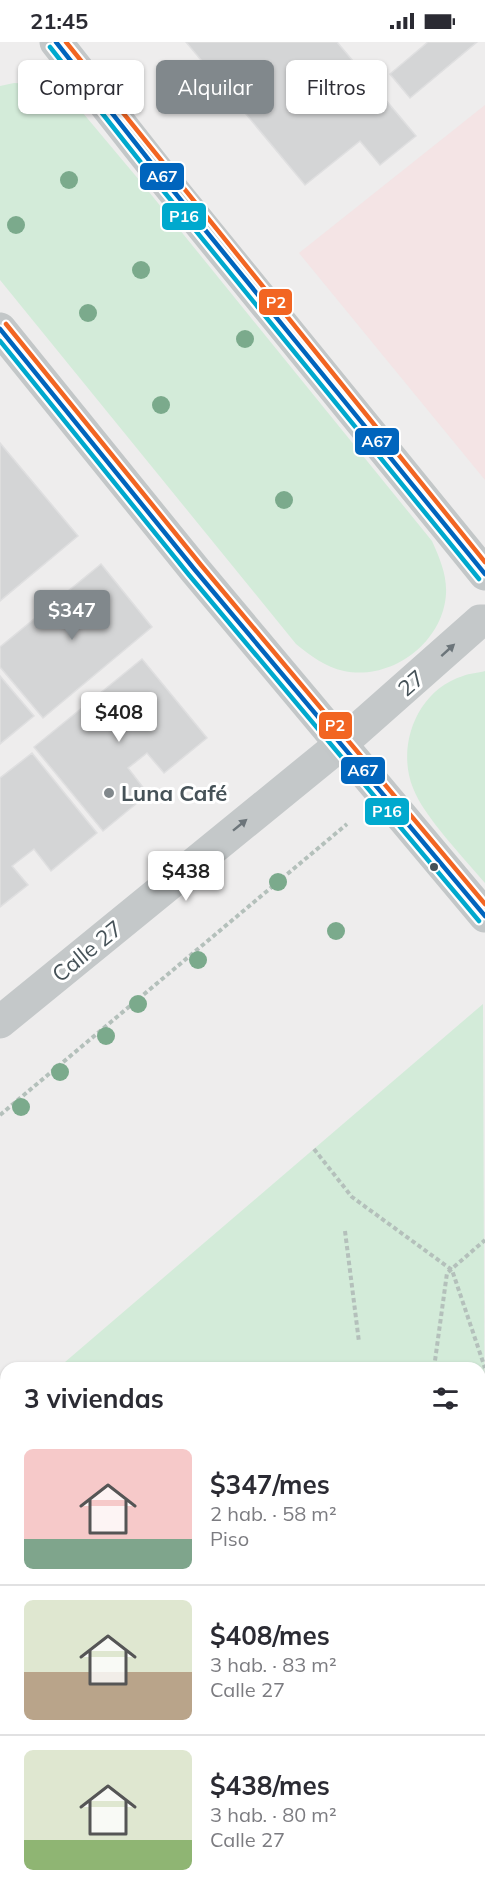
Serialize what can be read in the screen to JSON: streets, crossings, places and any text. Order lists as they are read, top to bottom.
{
  "streets": {
    "street": ["27", "Calle 27"]
  },
  "crossings": [
    ["27", "Calle 27"]
  ],
  "one_way": ["27", "Calle 27"],
  "places": ["Luna Café"],
  "lines": ["transit line A67", "transit line P2", "transit line P16"],
  "page": {
    "status": "21:45",
    "chip": ["Comprar", "Alquilar", "Filtros"],
    "price": ["$347", "$408", "$438"],
    "heading": "3 viviendas",
    "list": [
      {
        "name": "$347/mes",
        "note": "2 hab. · 58 m² · Piso"
      },
      {
        "name": "$408/mes",
        "note": "3 hab. · 83 m² · Calle 27"
      },
      {
        "name": "$438/mes",
        "note": "3 hab. · 80 m² · Calle 27"
      }
    ]
  }
}
